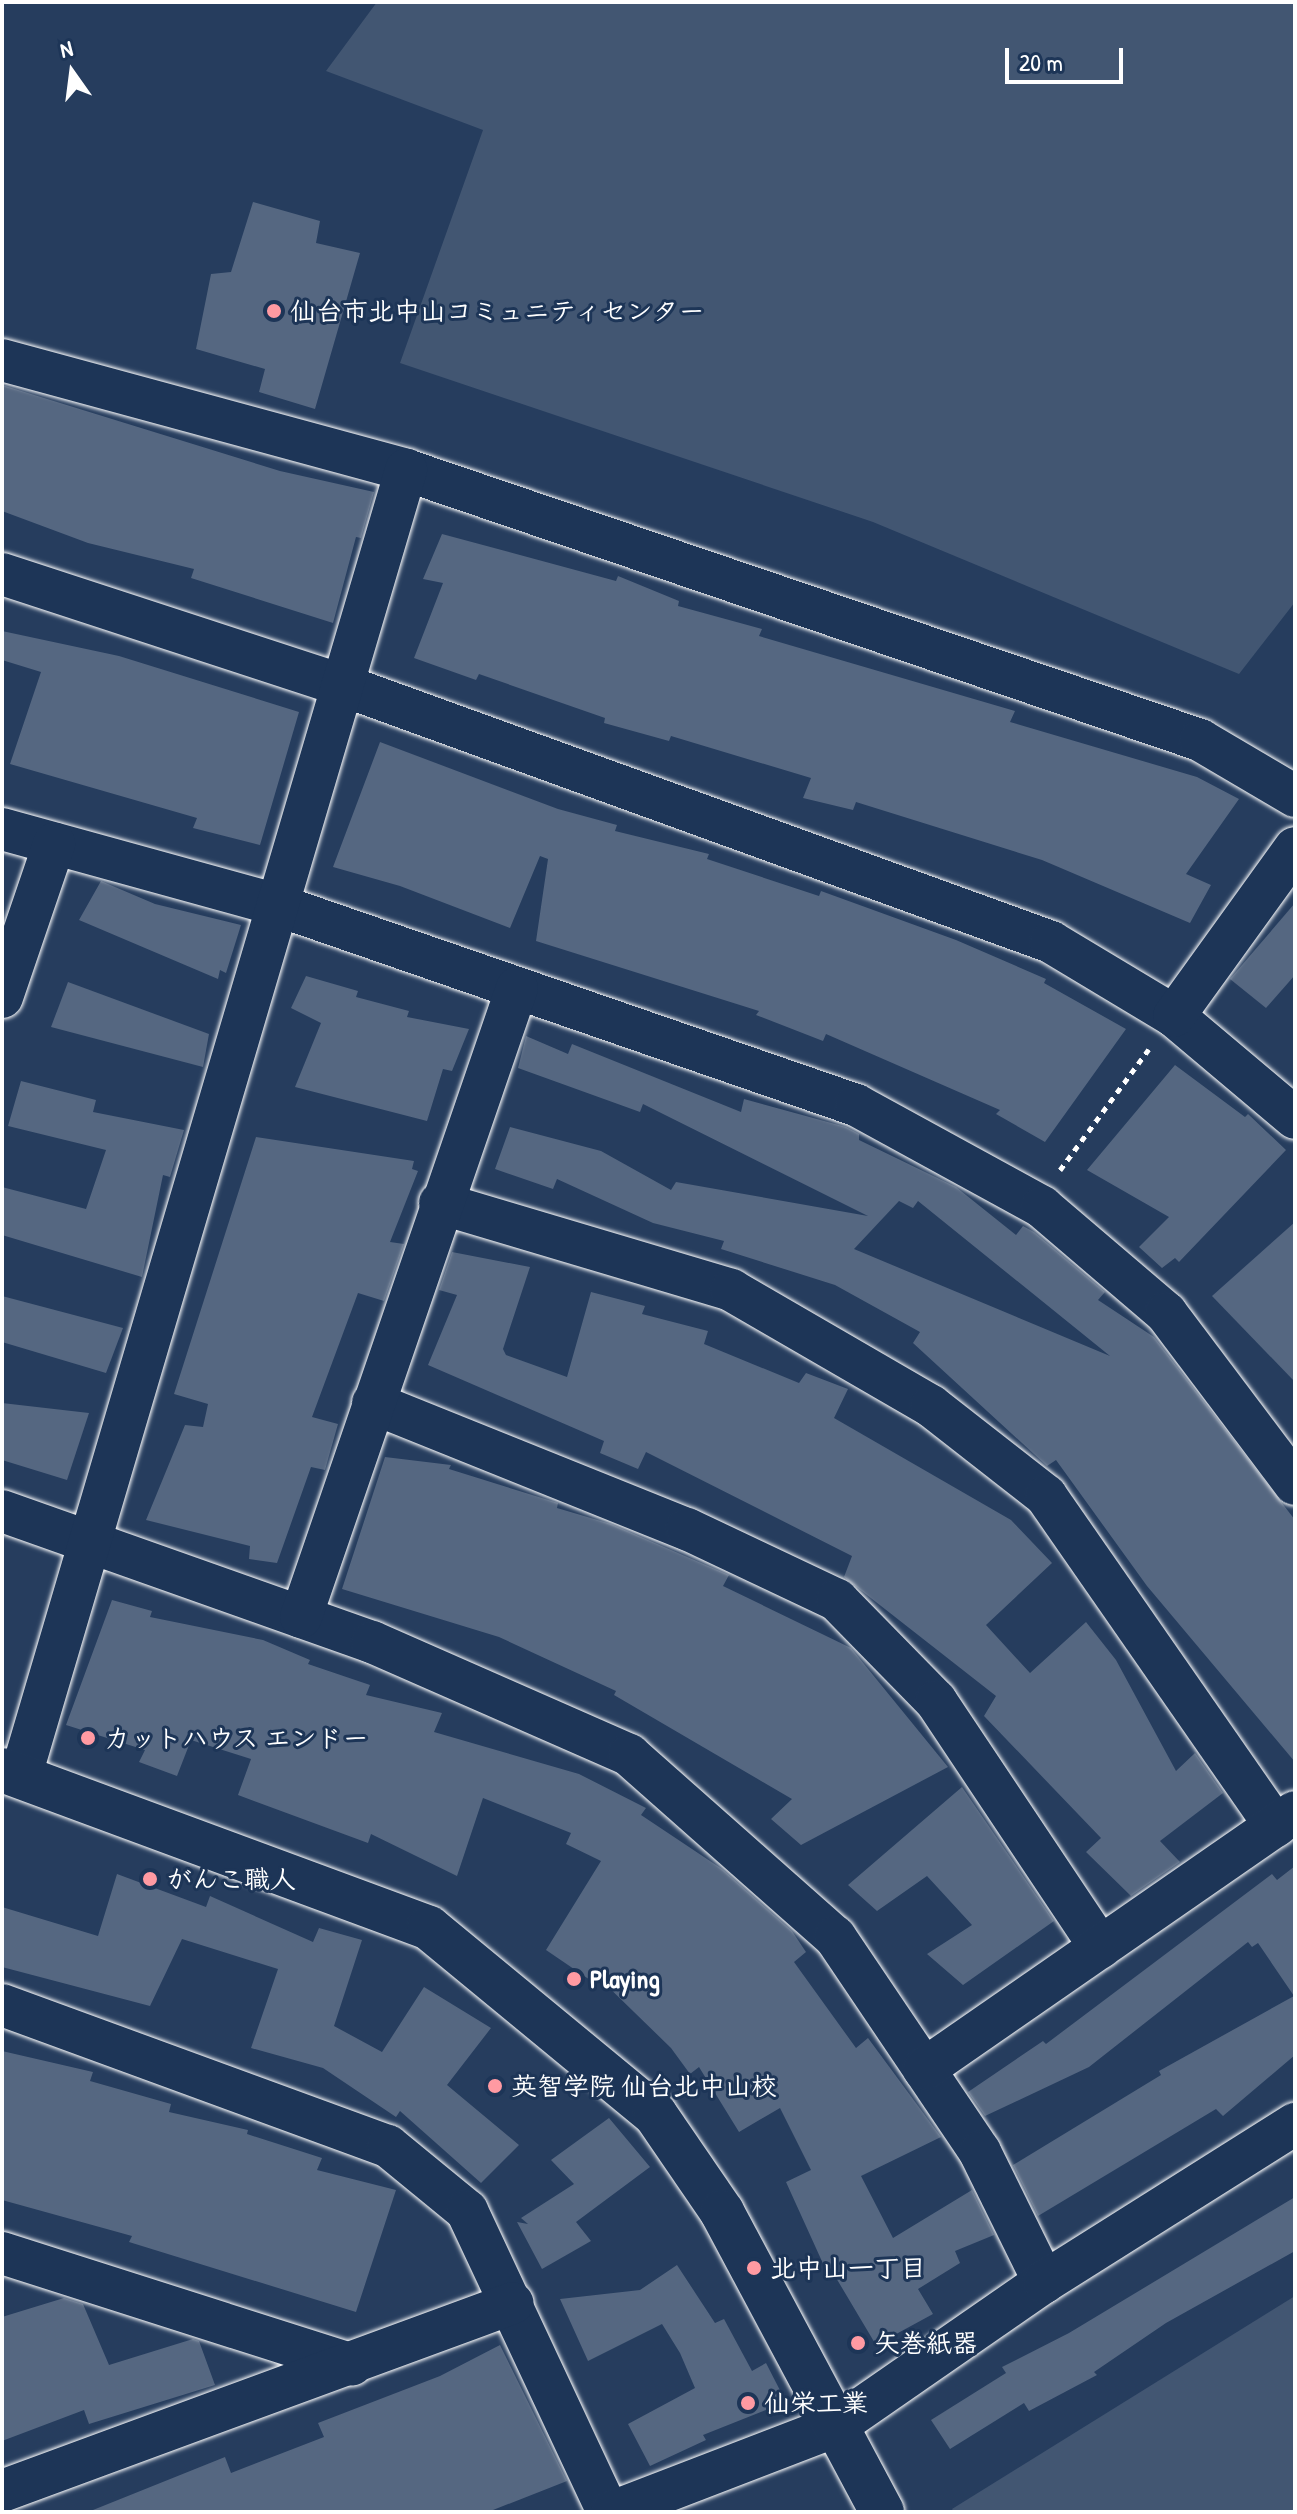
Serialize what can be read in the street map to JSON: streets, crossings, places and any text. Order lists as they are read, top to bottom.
{
  "places": [
    "仙台市北中山コミュニティセンター",
    "カットハウス エンドー",
    "がんこ職人",
    "Playing",
    "英智学院 仙台北中山校",
    "北中山一丁目",
    "矢巻紙器",
    "仙栄工業"
  ],
  "scale_bar": "20 m",
  "north": "top"
}
